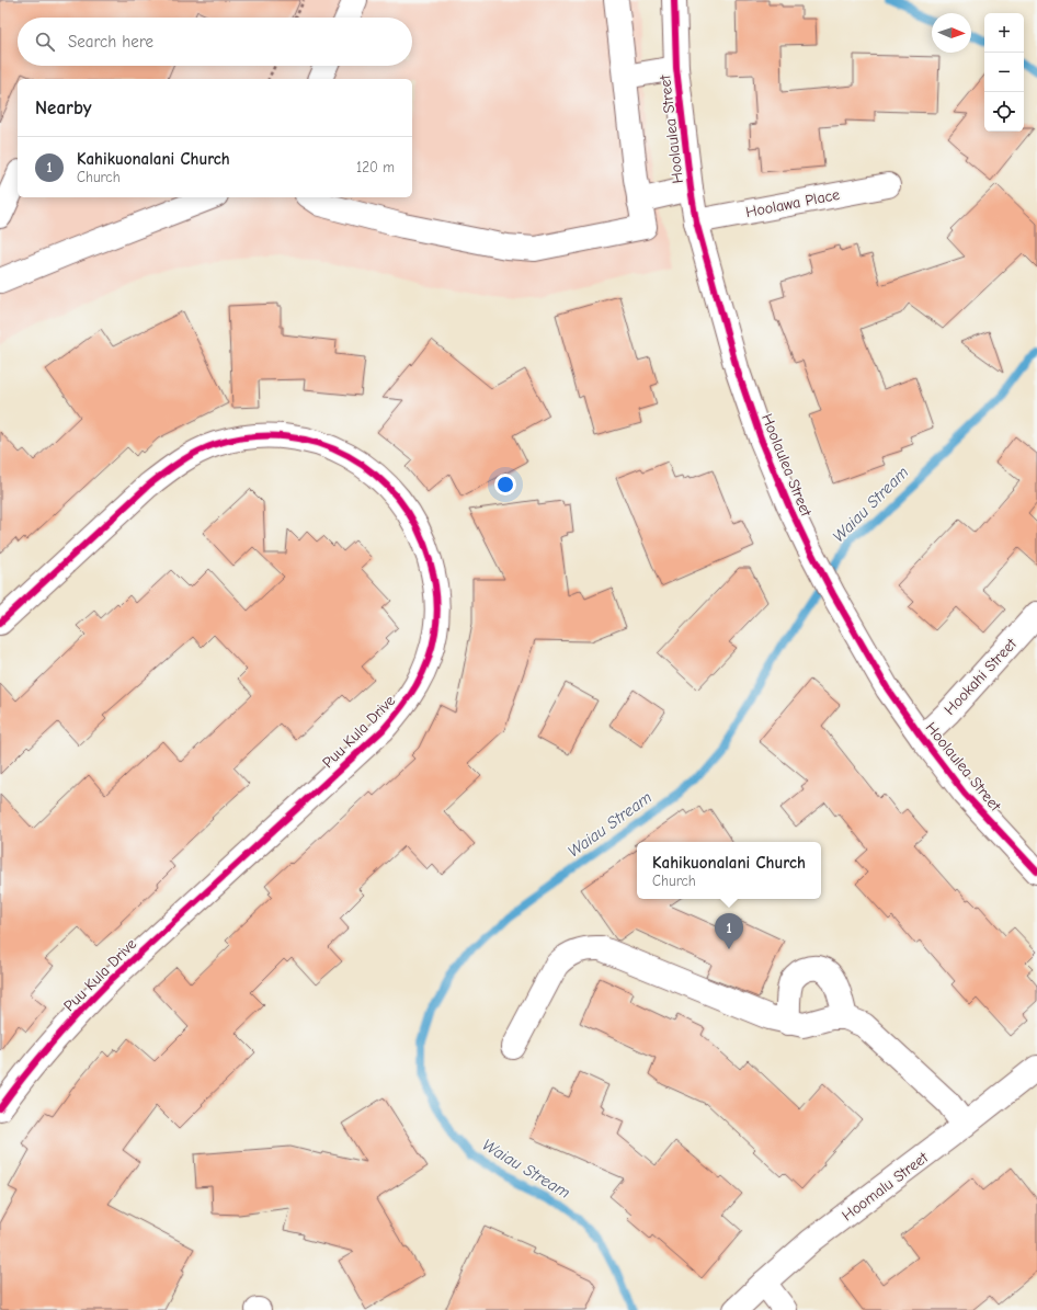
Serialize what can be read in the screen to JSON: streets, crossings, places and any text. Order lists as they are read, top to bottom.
{
  "streets": {
    "street": [
      "Hoolaulea Street",
      "Hoolawa Place",
      "Hookahi Street",
      "Puu Kula Drive",
      "Hoomalu Street"
    ]
  },
  "crossings": [
    ["Hoolaulea Street", "Hoolawa Place"],
    ["Hoolaulea Street", "Hookahi Street"]
  ],
  "water": ["Waiau Stream"],
  "north": "right",
  "page": {
    "map_buttons": ["+", "−"],
    "search": "Search here",
    "heading": "Nearby",
    "list": [
      {
        "mark": "1",
        "name": "Kahikuonalani Church",
        "note": "Church",
        "value": "120 m"
      }
    ],
    "popup": ["Kahikuonalani Church", "Church"],
    "pins": "1"
  }
}
